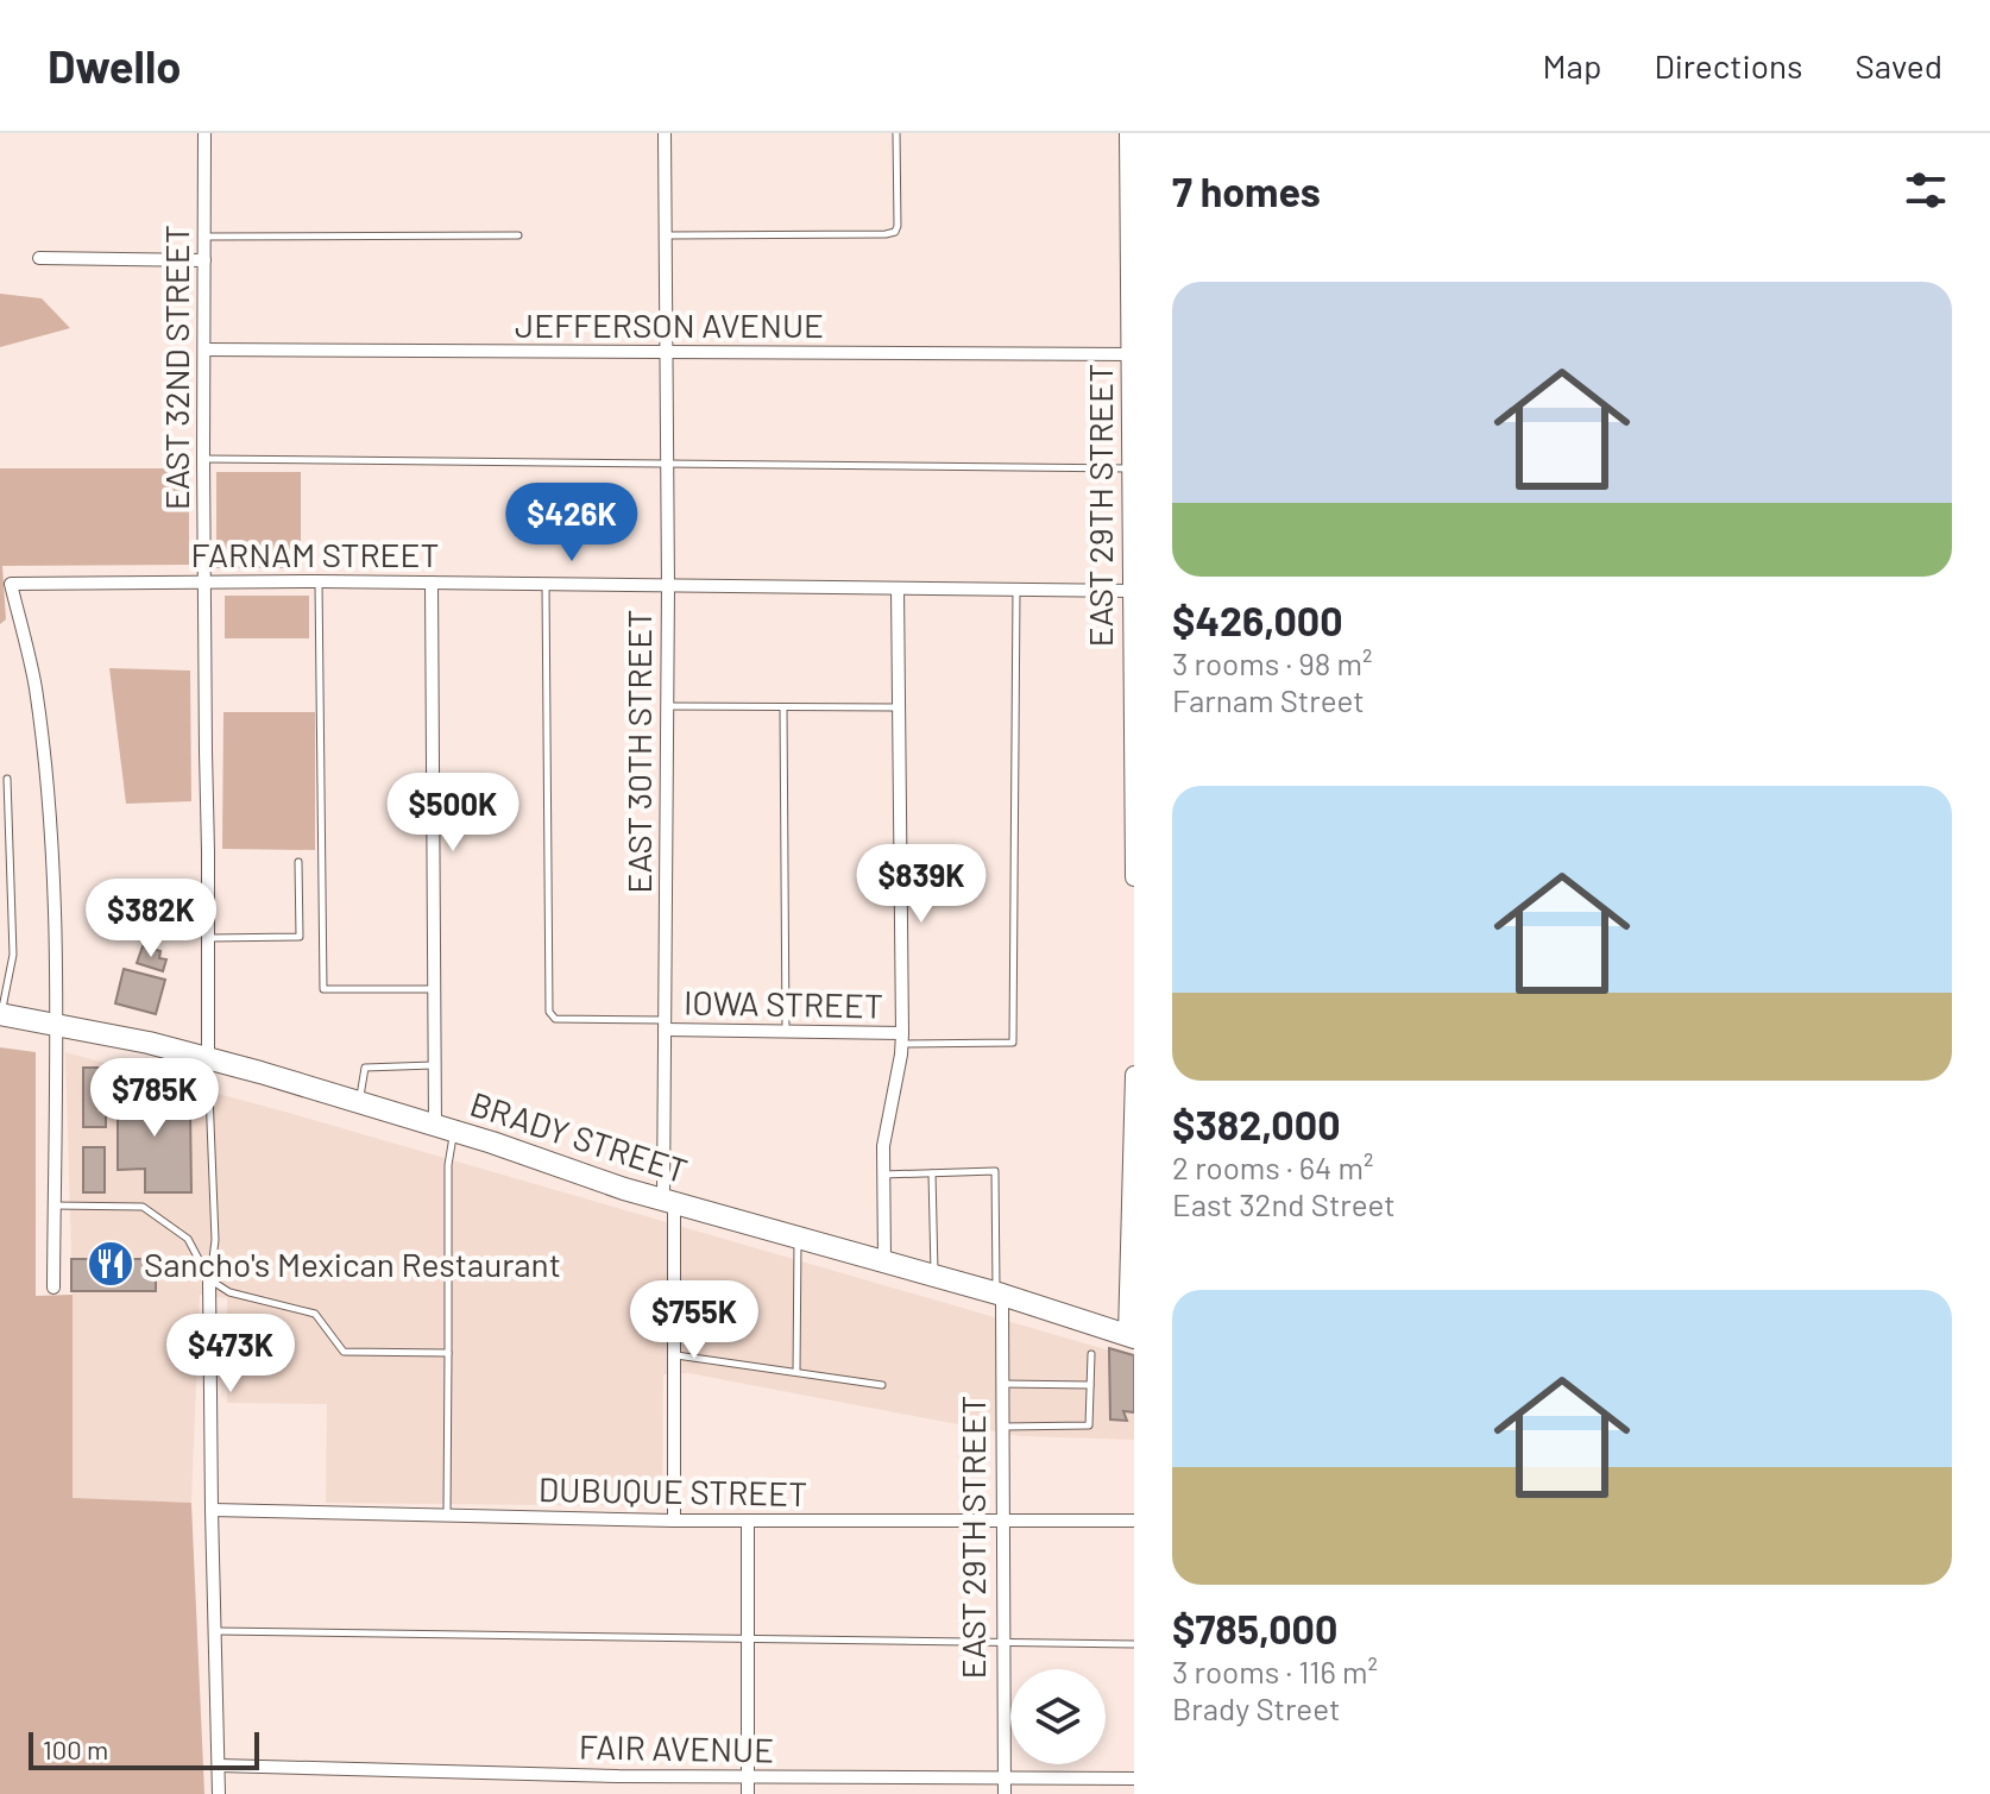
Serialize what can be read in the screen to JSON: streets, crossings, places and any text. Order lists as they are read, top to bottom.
{
  "streets": {
    "highway": ["BRADY STREET"],
    "street": [
      "JEFFERSON AVENUE",
      "EAST 32ND STREET",
      "EAST 29TH STREET",
      "FARNAM STREET",
      "EAST 30TH STREET",
      "IOWA STREET",
      "DUBUQUE STREET",
      "FAIR AVENUE"
    ]
  },
  "crossings": [
    ["JEFFERSON AVENUE", "EAST 32ND STREET"],
    ["JEFFERSON AVENUE", "EAST 29TH STREET"],
    ["JEFFERSON AVENUE", "EAST 30TH STREET"],
    ["EAST 32ND STREET", "FARNAM STREET"],
    ["EAST 32ND STREET", "BRADY STREET"],
    ["EAST 29TH STREET", "FARNAM STREET"],
    ["EAST 29TH STREET", "BRADY STREET"],
    ["EAST 29TH STREET", "DUBUQUE STREET"],
    ["EAST 29TH STREET", "FAIR AVENUE"],
    ["FARNAM STREET", "EAST 30TH STREET"],
    ["FARNAM STREET", "BRADY STREET"],
    ["EAST 30TH STREET", "IOWA STREET"],
    ["EAST 30TH STREET", "BRADY STREET"],
    ["EAST 30TH STREET", "DUBUQUE STREET"]
  ],
  "places": {
    "restaurant": ["Sancho's Mexican Restaurant"]
  },
  "scale_bar": "100 m",
  "page": {
    "header": "Dwello",
    "nav": ["Map", "Directions", "Saved"],
    "heading": "7 homes",
    "list": [
      {
        "name": "$426,000",
        "note": "3 rooms · 98 m² · Farnam Street"
      },
      {
        "name": "$382,000",
        "note": "2 rooms · 64 m² · East 32nd Street"
      },
      {
        "name": "$785,000",
        "note": "3 rooms · 116 m² · Brady Street"
      }
    ],
    "price": [
      "$426K",
      "$500K",
      "$839K",
      "$382K",
      "$785K",
      "$755K",
      "$473K"
    ],
    "scale": "100 m"
  }
}
